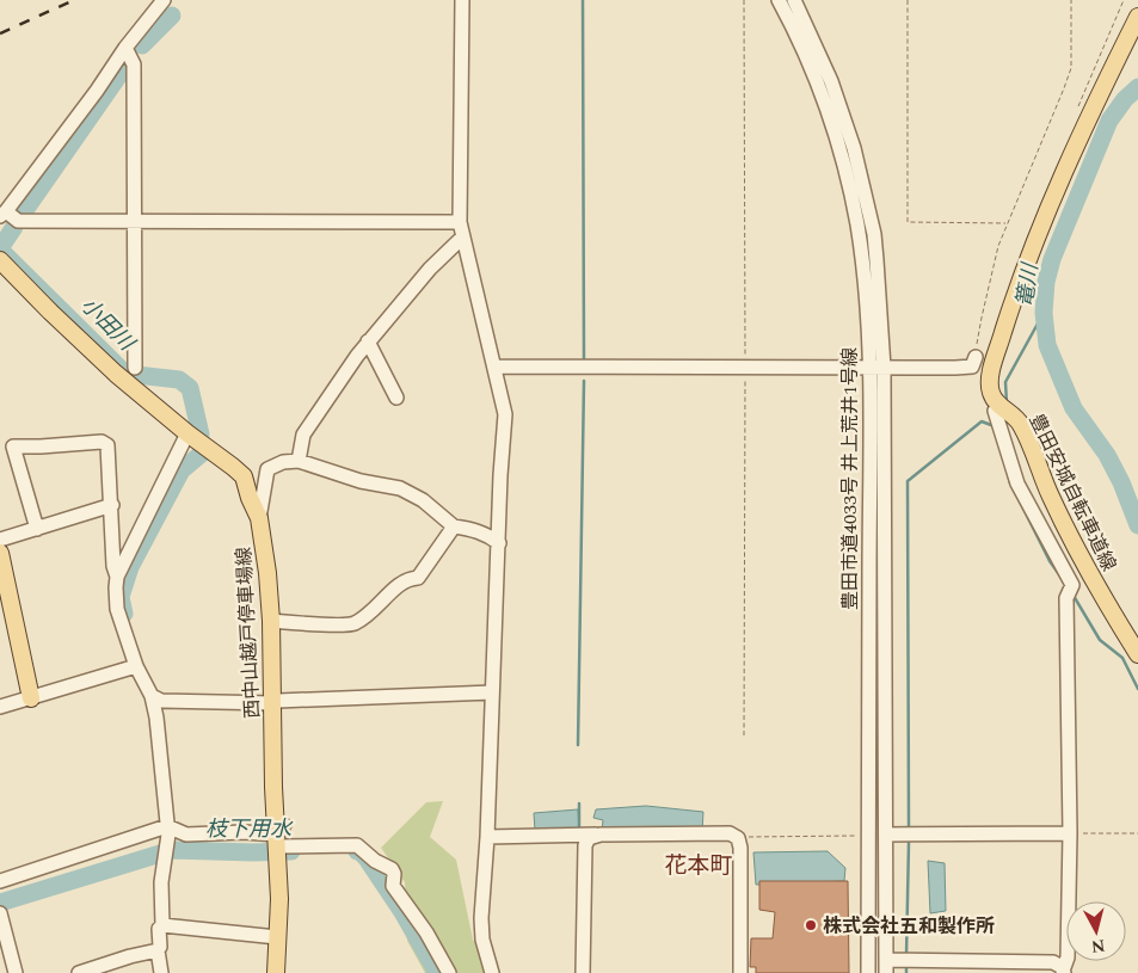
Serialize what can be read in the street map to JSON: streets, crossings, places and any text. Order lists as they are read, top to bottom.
{
  "streets": {
    "main road": ["豊田安城自転車道線", "西中山越戸停車場線"],
    "street": ["豊田市道4033号 井上荒井1号線"]
  },
  "districts": ["花本町"],
  "water": ["篭川", "小田川", "枝下用水"],
  "places": ["株式会社五和製作所"],
  "north": "bottom"
}
